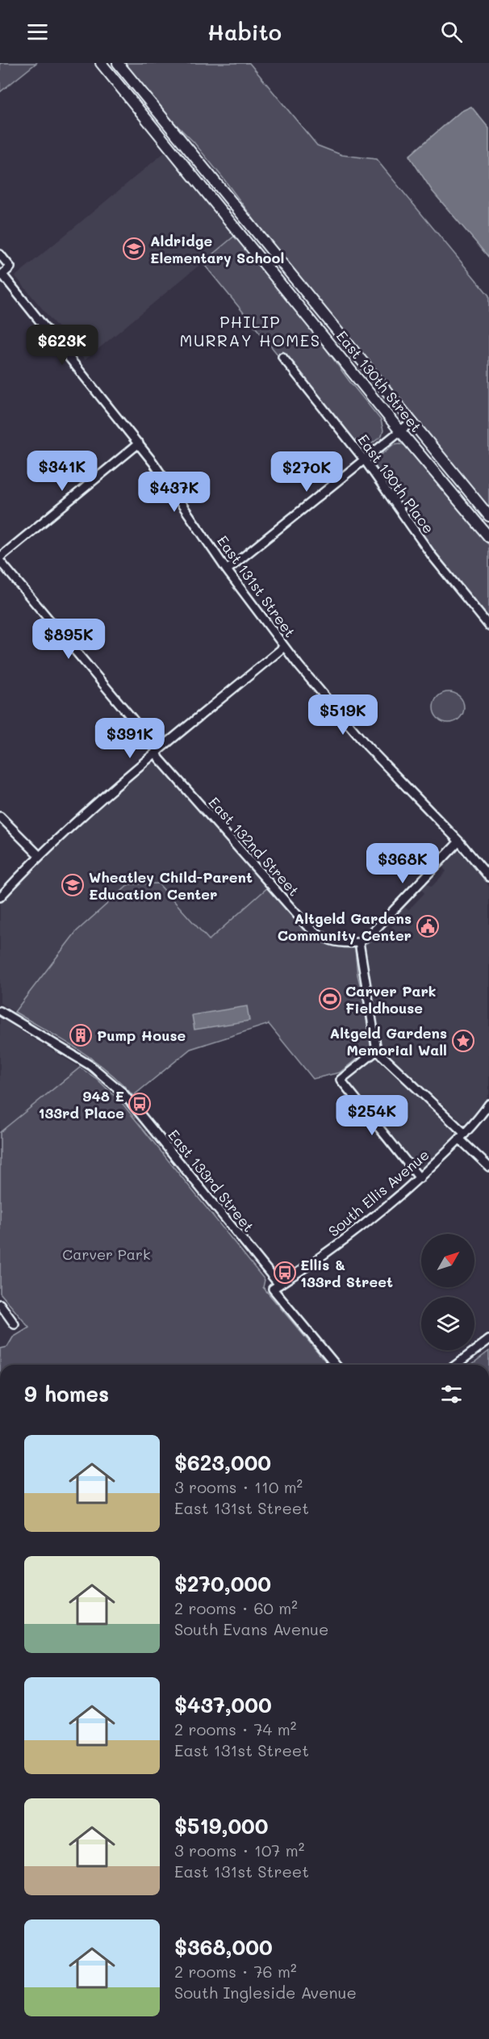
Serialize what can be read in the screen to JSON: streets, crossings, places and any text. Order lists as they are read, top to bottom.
{
  "streets": {
    "main road": ["East 130th Street"],
    "street": [
      "East 130th Place",
      "East 131st Street",
      "East 132nd Street",
      "East 133rd Street",
      "South Ellis Avenue"
    ]
  },
  "crossings": [
    ["East 133rd Street", "South Ellis Avenue"]
  ],
  "districts": ["PHILIP MURRAY HOMES"],
  "parks": ["Carver Park"],
  "places": {
    "school or university": ["Aldridge Elementary School", "Wheatley Child-Parent Education Center"],
    "public building": ["Altgeld Gardens Community Center"],
    "sports": ["Carver Park Fieldhouse"],
    "building": ["Pump House"],
    "place": ["Altgeld Gardens Memorial Wall"],
    "bus stop": ["948 E 133rd Place", "Ellis & 133rd Street"]
  },
  "north": "top right",
  "page": {
    "header": "Habito",
    "price": [
      "$623K",
      "$341K",
      "$270K",
      "$437K",
      "$895K",
      "$519K",
      "$391K",
      "$368K",
      "$254K"
    ],
    "heading": "9 homes",
    "list": [
      {
        "name": "$623,000",
        "note": "3 rooms · 110 m² · East 131st Street"
      },
      {
        "name": "$270,000",
        "note": "2 rooms · 60 m² · South Evans Avenue"
      },
      {
        "name": "$437,000",
        "note": "2 rooms · 74 m² · East 131st Street"
      },
      {
        "name": "$519,000",
        "note": "3 rooms · 107 m² · East 131st Street"
      },
      {
        "name": "$368,000",
        "note": "2 rooms · 76 m² · South Ingleside Avenue"
      }
    ]
  }
}
